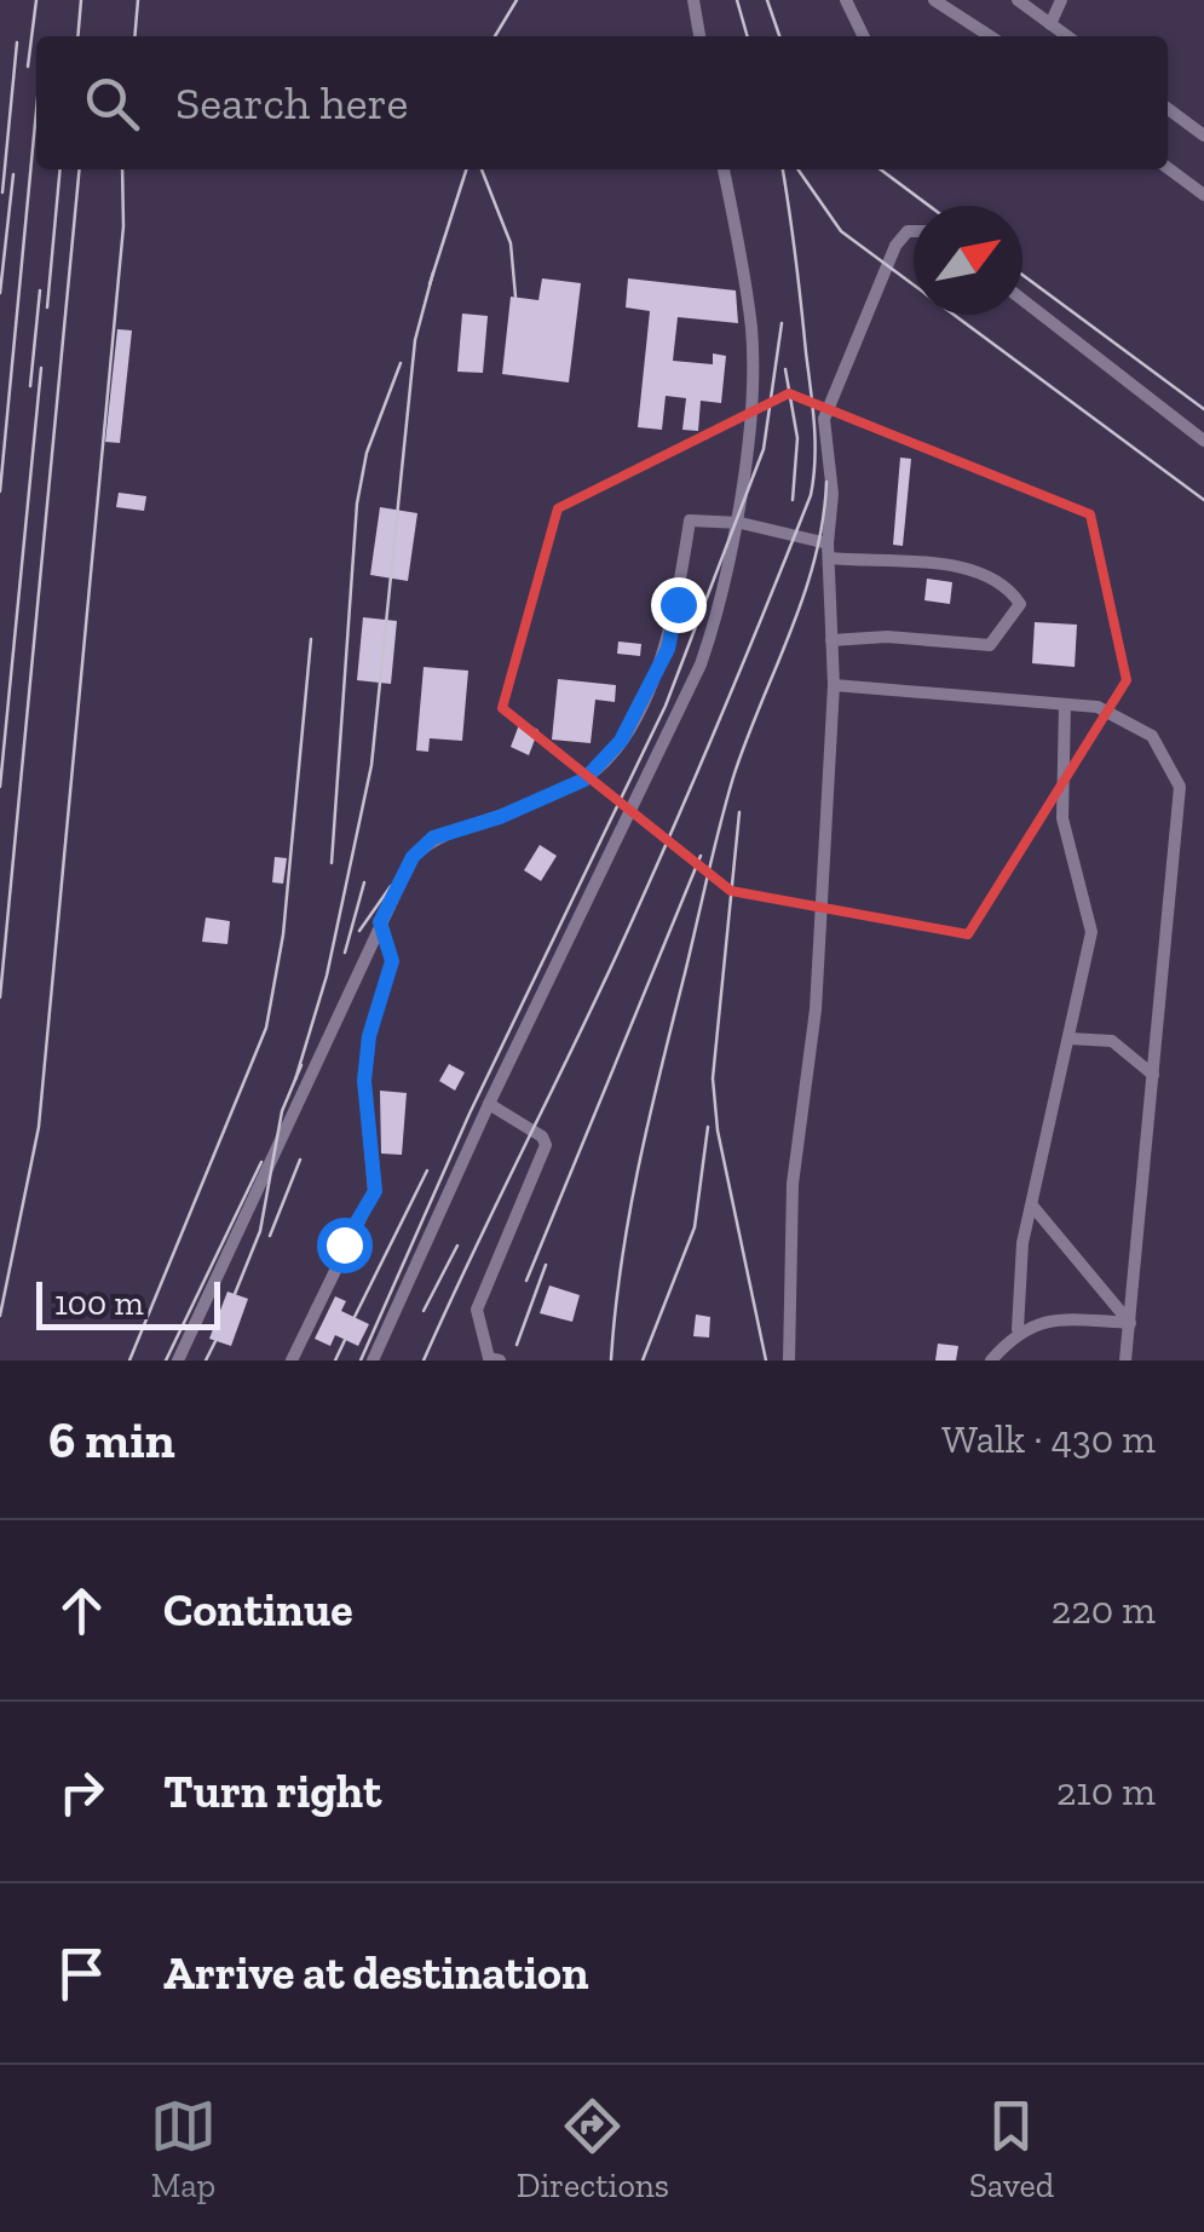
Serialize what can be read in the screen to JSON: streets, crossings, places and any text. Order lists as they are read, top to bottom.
{
  "scale_bar": "100 m",
  "north": "top right",
  "page": {
    "search": "Search here",
    "scale": "100 m",
    "heading": ["6 min", "Walk · 430 m"],
    "list": [
      ["Continue", "220 m"],
      ["Turn right", "210 m"],
      "Arrive at destination"
    ],
    "nav": ["Map", "Directions", "Saved"]
  }
}
